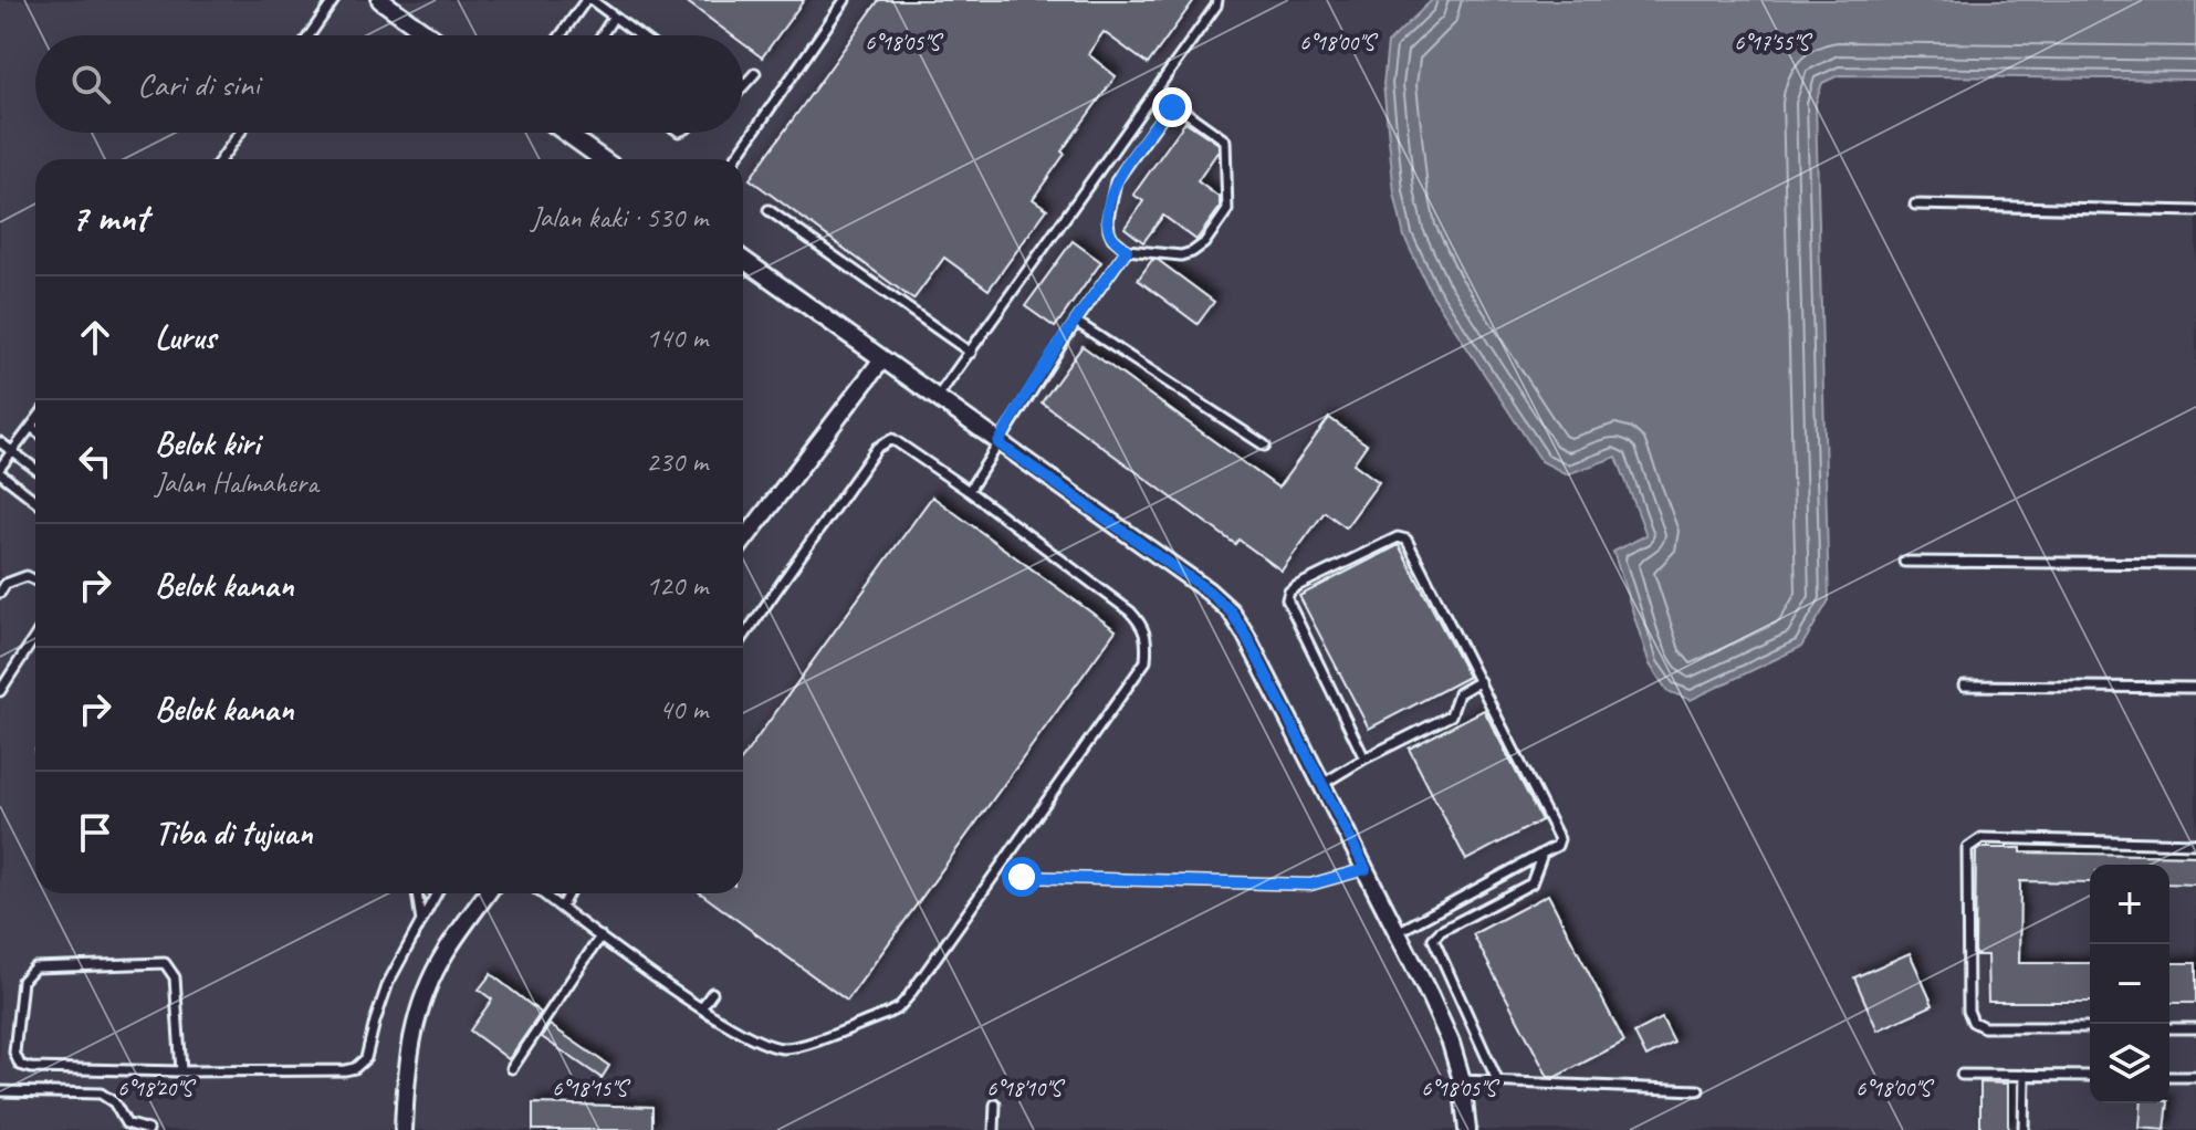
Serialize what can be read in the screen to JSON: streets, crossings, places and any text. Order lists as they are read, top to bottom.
{
  "page": {
    "search": "Cari di sini",
    "heading": ["7 mnt", "Jalan kaki · 530 m"],
    "list": [
      ["Lurus", "140 m"],
      ["Belok kiri", "Jalan Halmahera", "230 m"],
      ["Belok kanan", "120 m"],
      ["Belok kanan", "40 m"],
      "Tiba di tujuan"
    ],
    "map_buttons": ["+", "−"]
  },
  "coordinates": [
    "6°18'05\"S",
    "6°18'00\"S",
    "6°17'55\"S",
    "6°18'20\"S",
    "6°18'15\"S",
    "6°18'10\"S"
  ]
}
